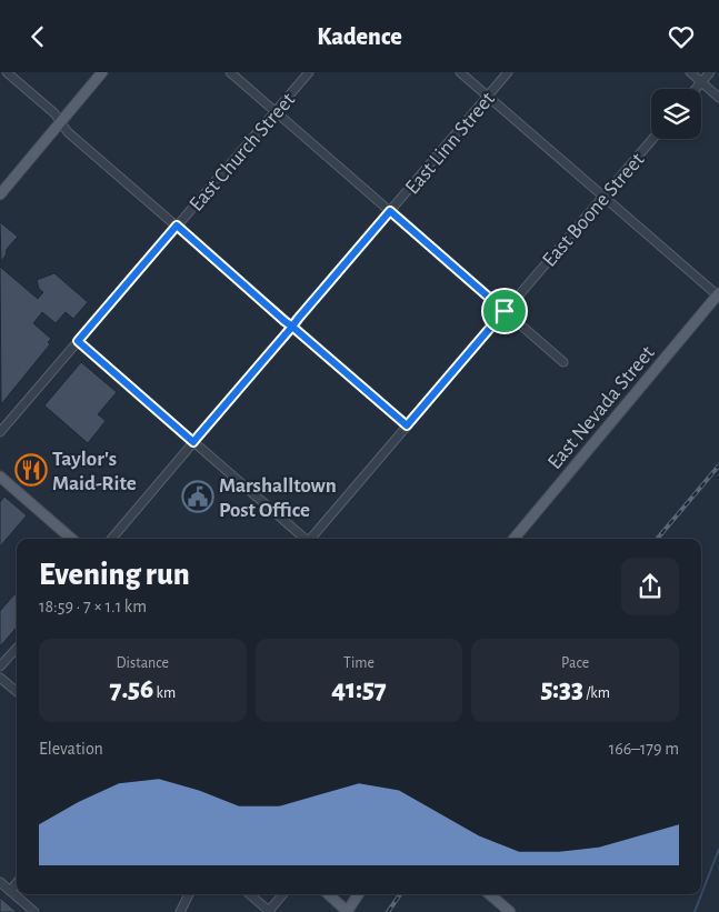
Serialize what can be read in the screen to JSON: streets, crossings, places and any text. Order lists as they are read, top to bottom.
{
  "streets": {
    "main road": ["East Nevada Street"],
    "street": ["East Linn Street", "East Church Street", "East Boone Street"]
  },
  "places": {
    "restaurant": ["Taylor's Maid-Rite"],
    "public building": ["Marshalltown Post Office"]
  },
  "page": {
    "header": "Kadence",
    "heading": ["Evening run", "18:59 · 7 × 1.1 km"],
    "stats": [
      ["Distance", "7.56 km"],
      ["Time", "41:57"],
      ["Pace", "5:33 /km"]
    ],
    "chart": ["Elevation", "166–179 m"]
  }
}
